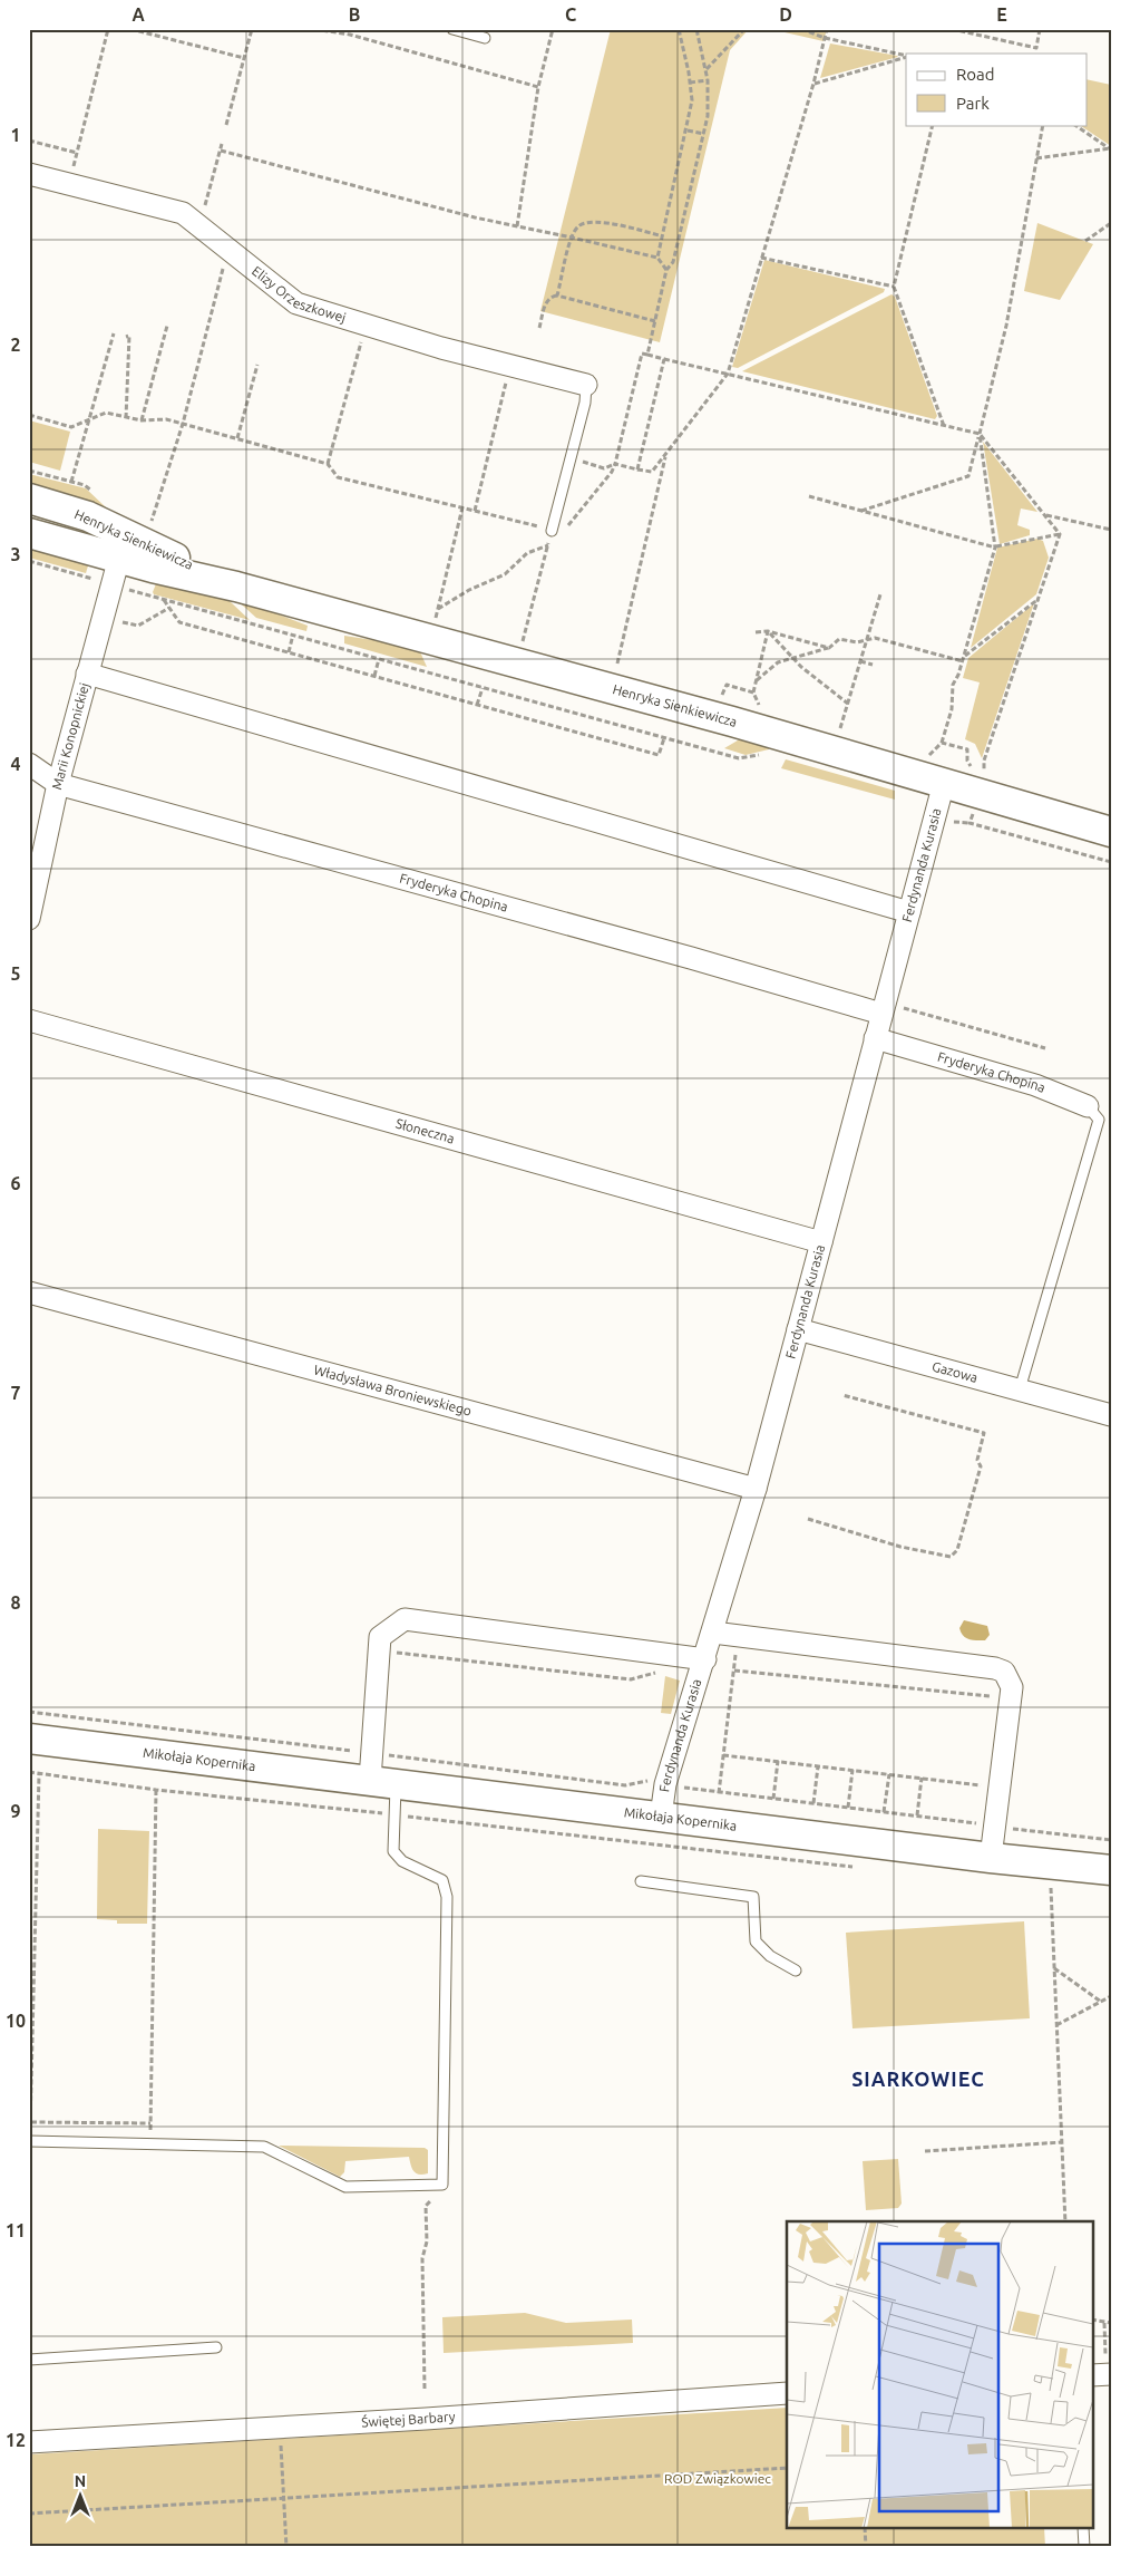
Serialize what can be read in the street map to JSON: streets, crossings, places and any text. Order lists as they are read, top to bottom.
{
  "streets": {
    "street": [
      "Elizy Orzeszkowej",
      "Henryka Sienkiewicza",
      "Marii Konopnickiej",
      "Ferdynanda Kurasia",
      "Fryderyka Chopina",
      "Słoneczna",
      "Gazowa",
      "Władysława Broniewskiego",
      "Mikołaja Kopernika",
      "Świętej Barbary"
    ]
  },
  "crossings": [
    ["Henryka Sienkiewicza", "Marii Konopnickiej"],
    ["Henryka Sienkiewicza", "Ferdynanda Kurasia"],
    ["Marii Konopnickiej", "Fryderyka Chopina"],
    ["Ferdynanda Kurasia", "Fryderyka Chopina"],
    ["Ferdynanda Kurasia", "Słoneczna"],
    ["Ferdynanda Kurasia", "Gazowa"],
    ["Ferdynanda Kurasia", "Władysława Broniewskiego"],
    ["Ferdynanda Kurasia", "Mikołaja Kopernika"]
  ],
  "districts": ["SIARKOWIEC"],
  "parks": ["ROD Związkowiec"],
  "legend": ["Road", "Park"],
  "north": "top",
  "grid": {
    "columns": [
      "A",
      "B",
      "C",
      "D",
      "E"
    ],
    "rows": [
      "1",
      "2",
      "3",
      "4",
      "5",
      "6",
      "7",
      "8",
      "9",
      "10",
      "11",
      "12"
    ]
  }
}
